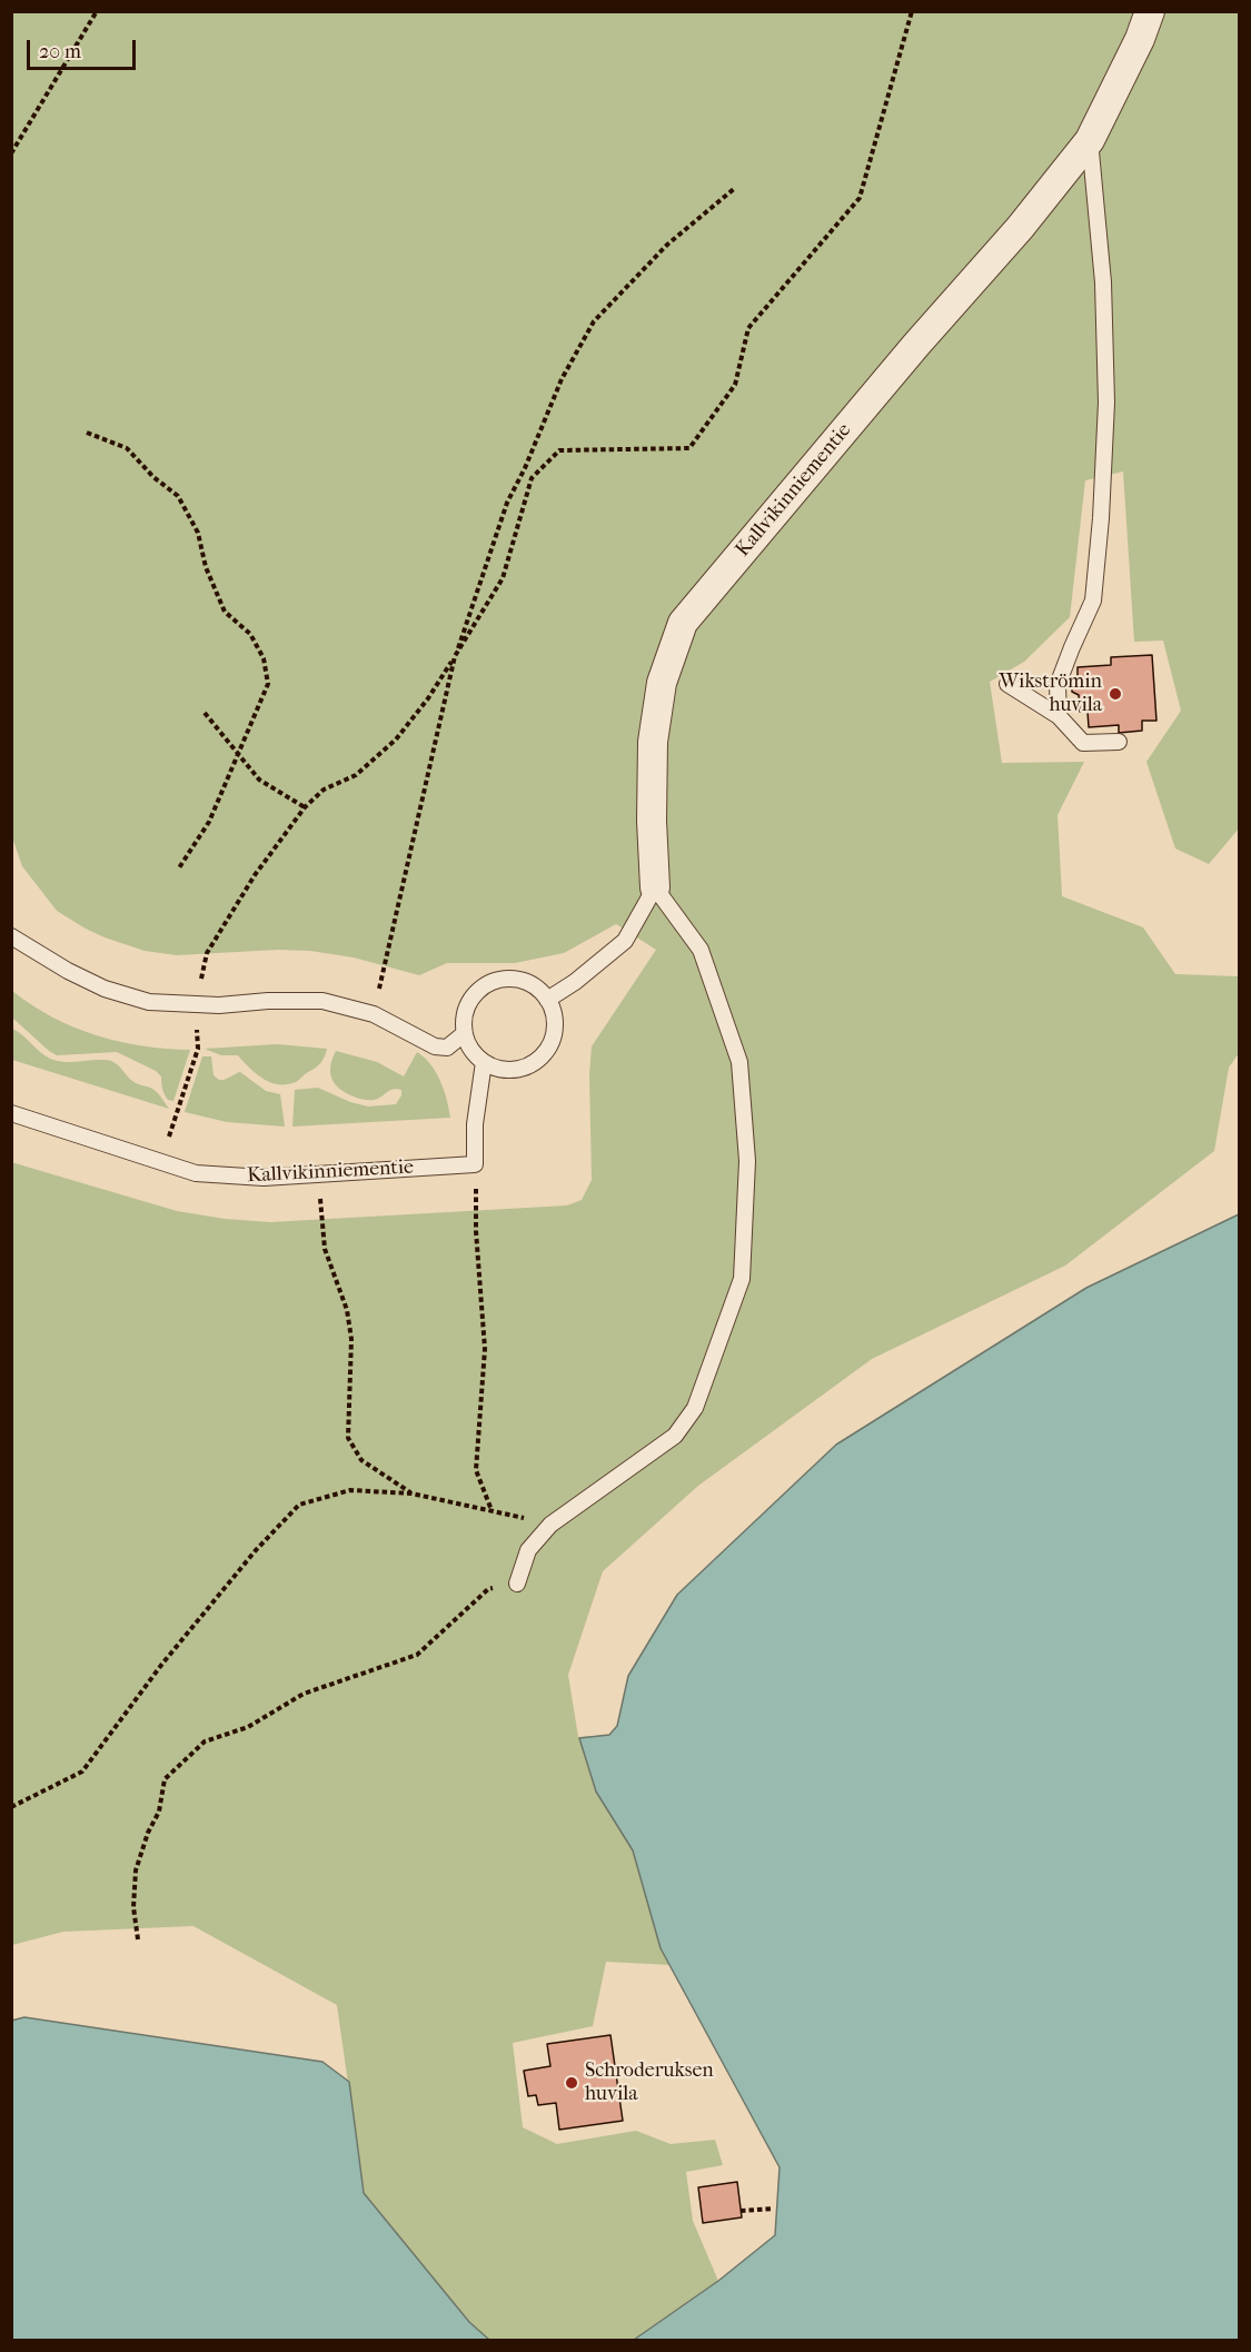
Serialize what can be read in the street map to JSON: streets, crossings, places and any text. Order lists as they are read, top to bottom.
{
  "streets": {
    "street": ["Kallvikinniementie"]
  },
  "places": ["Wikströmin huvila", "Schroderuksen huvila"],
  "scale_bar": "20 m"
}
